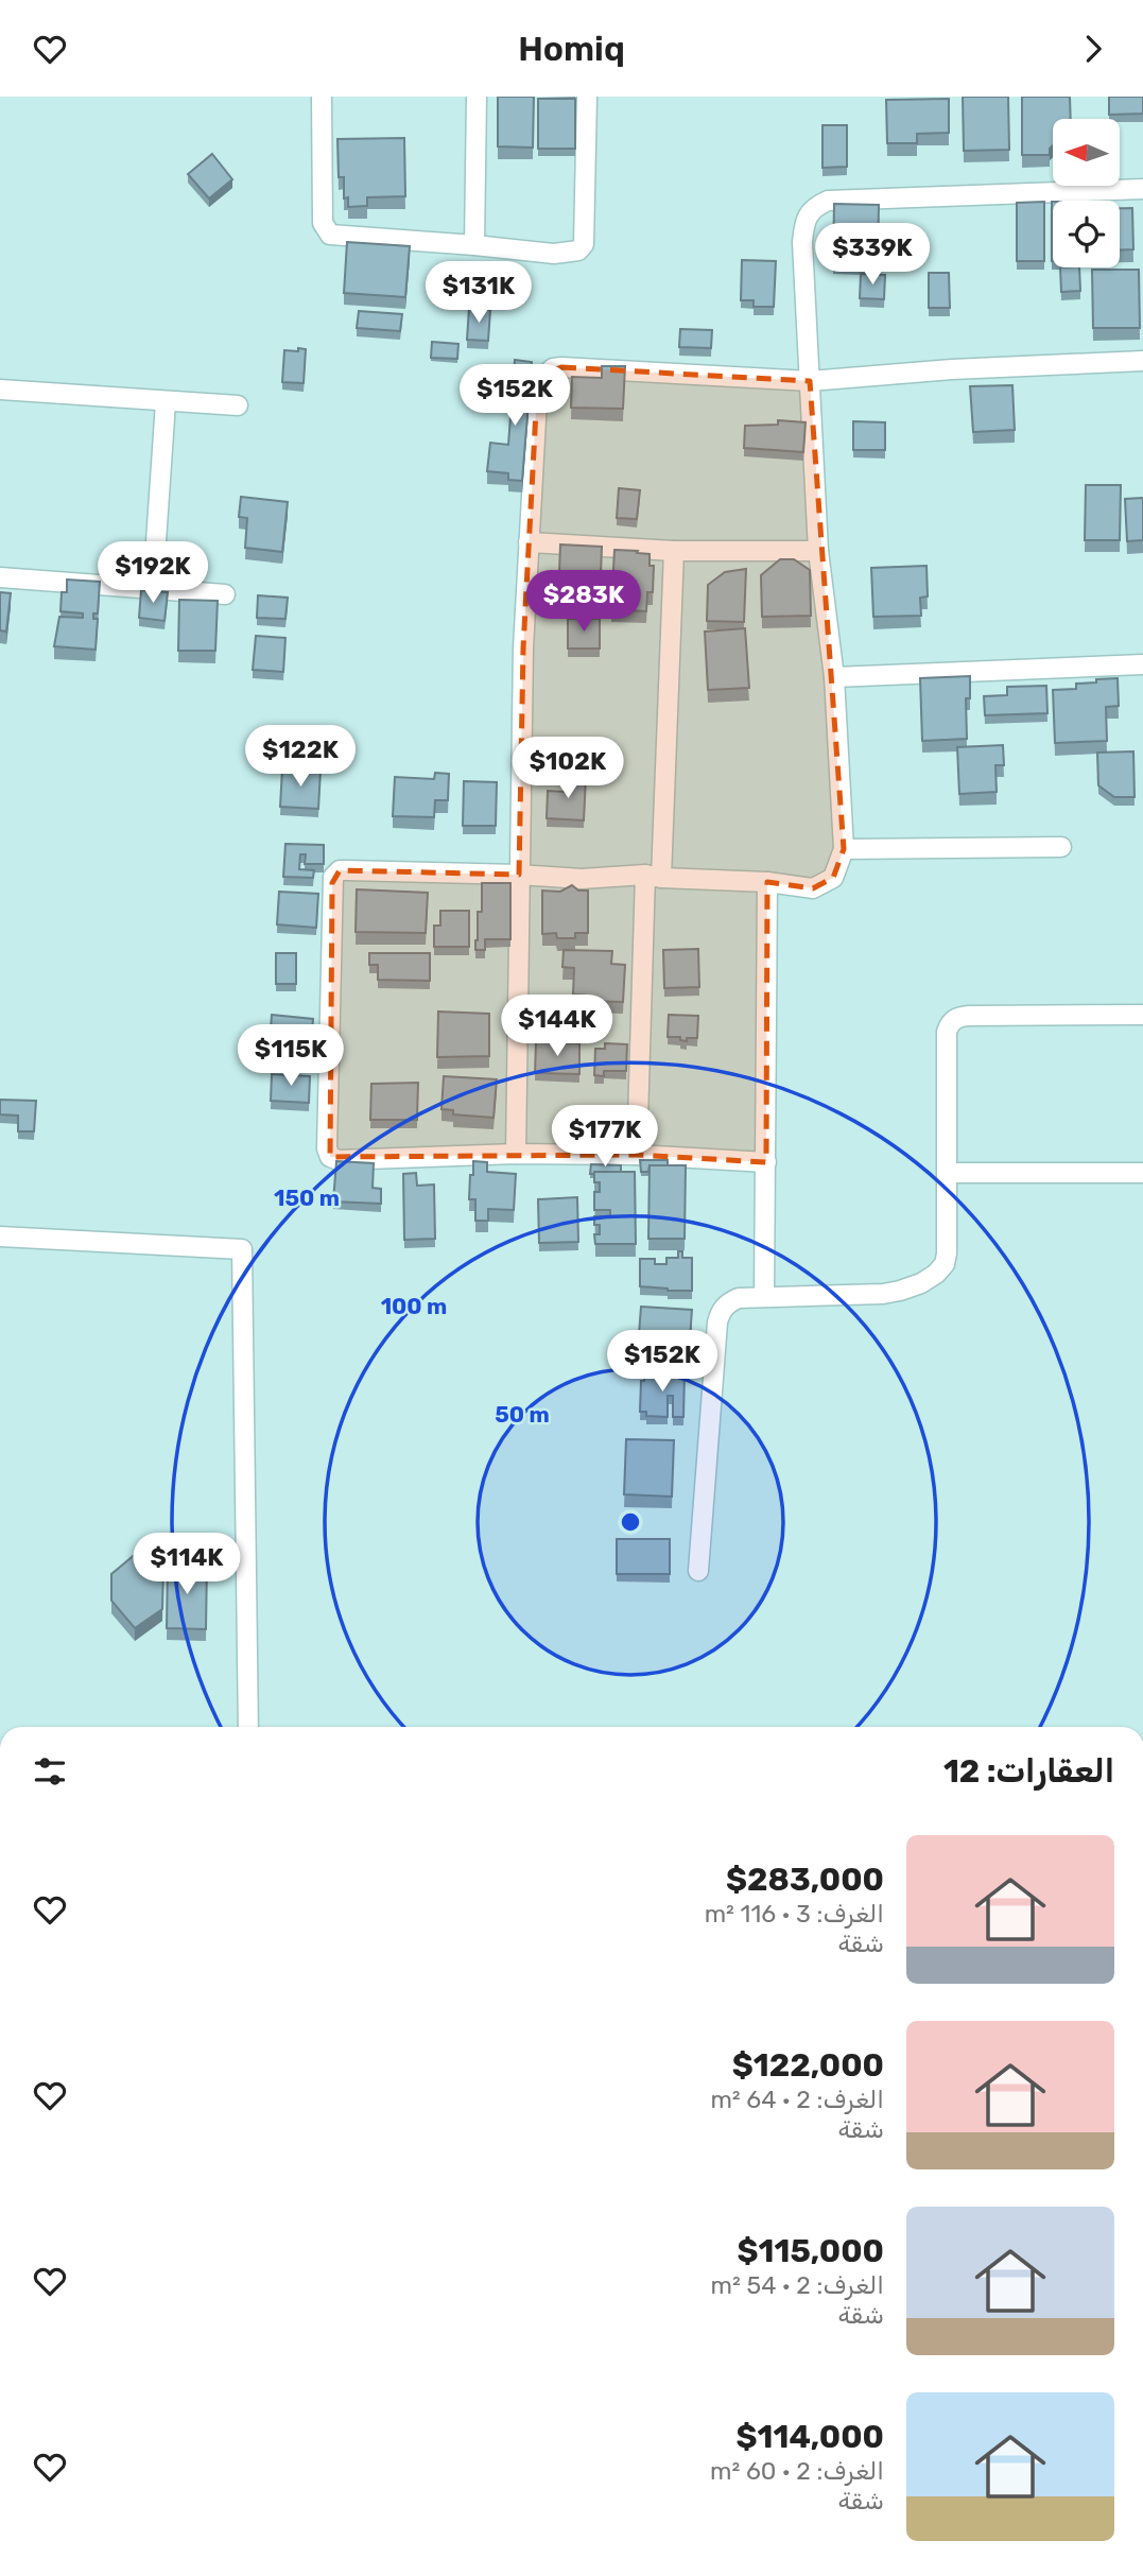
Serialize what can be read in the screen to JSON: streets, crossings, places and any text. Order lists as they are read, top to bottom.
{
  "north": "left",
  "page": {
    "header": "Homiq",
    "price": [
      "$339K",
      "$131K",
      "$152K",
      "$192K",
      "$283K",
      "$122K",
      "$102K",
      "$144K",
      "$115K",
      "$177K",
      "$152K",
      "$114K"
    ],
    "heading": "العقارات: 12",
    "list": [
      {
        "name": "$283,000",
        "note": "الغرف: 3 · 116 m² · شقة"
      },
      {
        "name": "$122,000",
        "note": "الغرف: 2 · 64 m² · شقة"
      },
      {
        "name": "$115,000",
        "note": "الغرف: 2 · 54 m² · شقة"
      },
      {
        "name": "$114,000",
        "note": "الغرف: 2 · 60 m² · شقة"
      }
    ]
  },
  "rings": ["150 m", "100 m", "50 m"]
}
